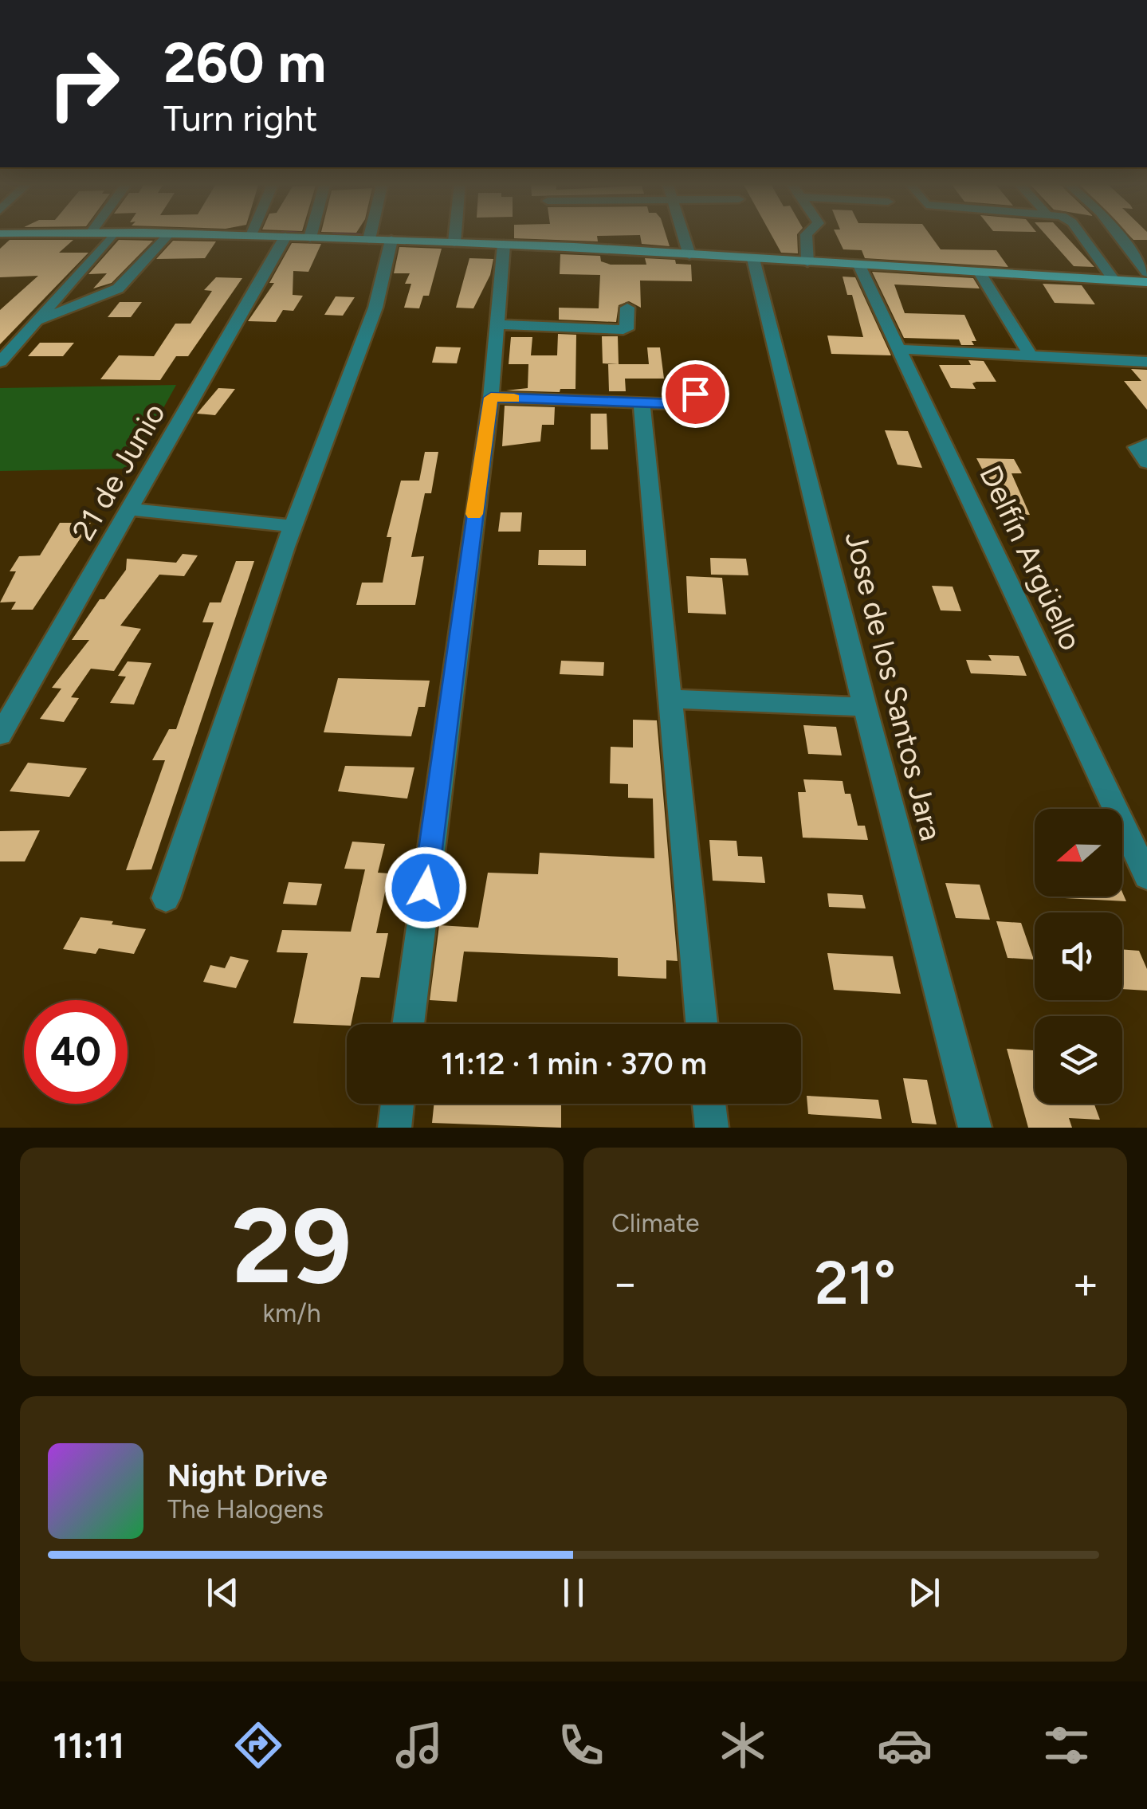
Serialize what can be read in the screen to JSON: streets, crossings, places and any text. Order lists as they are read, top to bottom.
{
  "streets": {
    "street": ["21 de Junio", "Delfín Argüello", "Jose de los Santos Jara"]
  },
  "north": "left",
  "page": {
    "turn": ["260 m", "Turn right"],
    "limit": "40",
    "trip": "11:12 · 1 min · 370 m",
    "tile": [
      ["29", "km/h"],
      "Climate"
    ],
    "heat": ["−", "21°", "+"],
    "song": ["Night Drive", "The Halogens"],
    "tabs": "11:11"
  }
}
